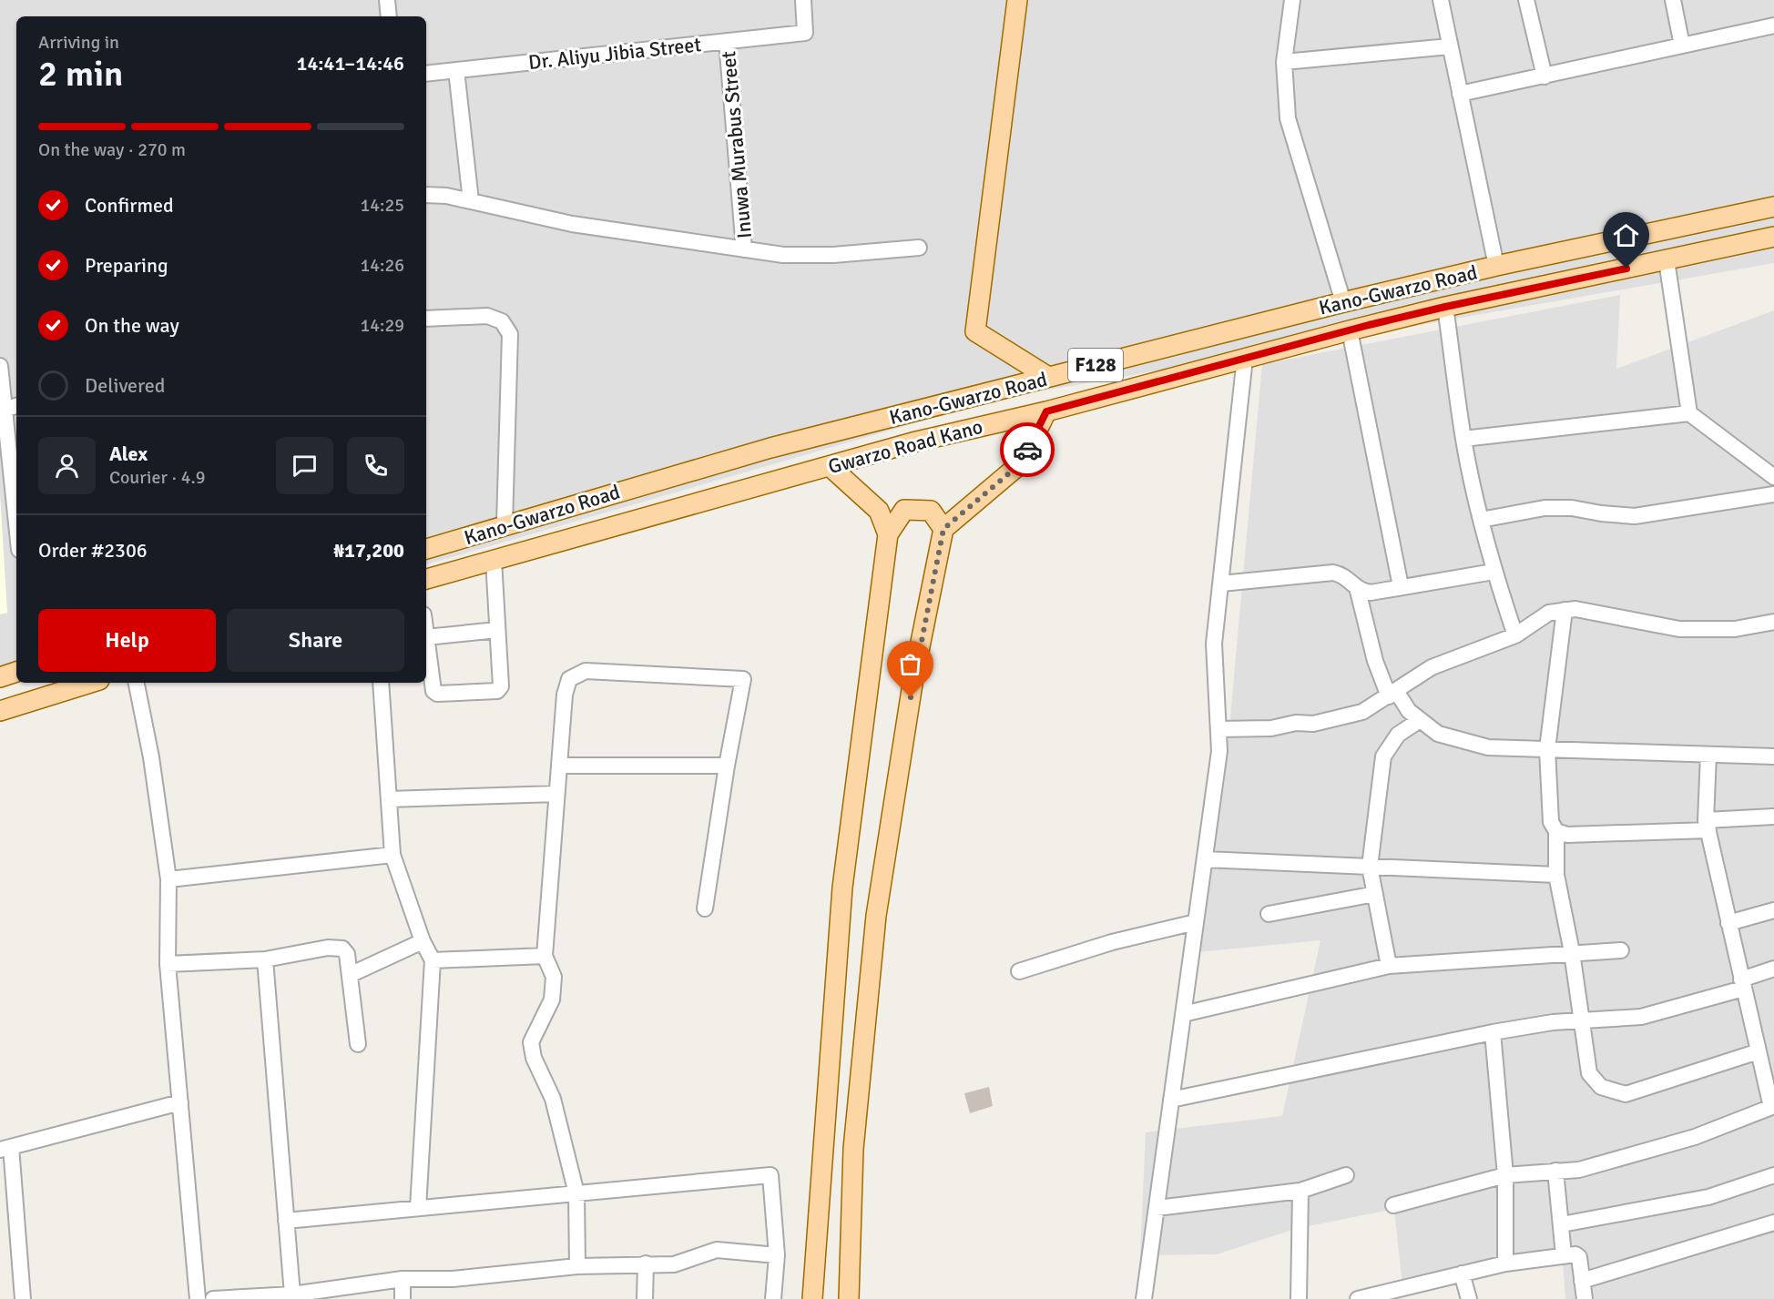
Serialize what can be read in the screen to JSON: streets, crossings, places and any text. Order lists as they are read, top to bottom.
{
  "streets": {
    "main road": ["Kano-Gwarzo Road", "F128", "Gwarzo Road Kano"],
    "street": ["Dr. Aliyu Jibia Street", "Inuwa Murabus Street"]
  },
  "crossings": [
    ["Dr. Aliyu Jibia Street", "Inuwa Murabus Street"]
  ],
  "page": {
    "heading": ["2 min", "Arriving in", "14:41–14:46"],
    "panel": [
      "Alex",
      "Courier · 4.9",
      "Order #2306",
      "₦17,200"
    ],
    "bar": "On the way · 270 m",
    "list": [
      ["Confirmed", "14:25"],
      ["Preparing", "14:26"],
      ["On the way", "14:29"],
      "Delivered"
    ],
    "buttons": ["Help", "Share"]
  }
}
